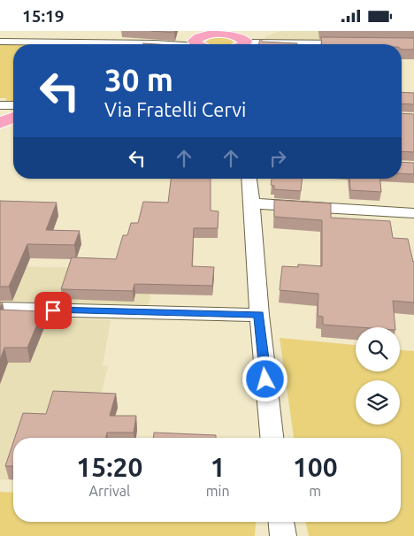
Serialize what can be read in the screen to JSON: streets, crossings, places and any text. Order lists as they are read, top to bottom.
{
  "page": {
    "status": "15:19",
    "turn": ["30 m", "Via Fratelli Cervi"],
    "eta": [
      "15:20",
      "Arrival",
      "1",
      "min",
      "100",
      "m"
    ]
  }
}
